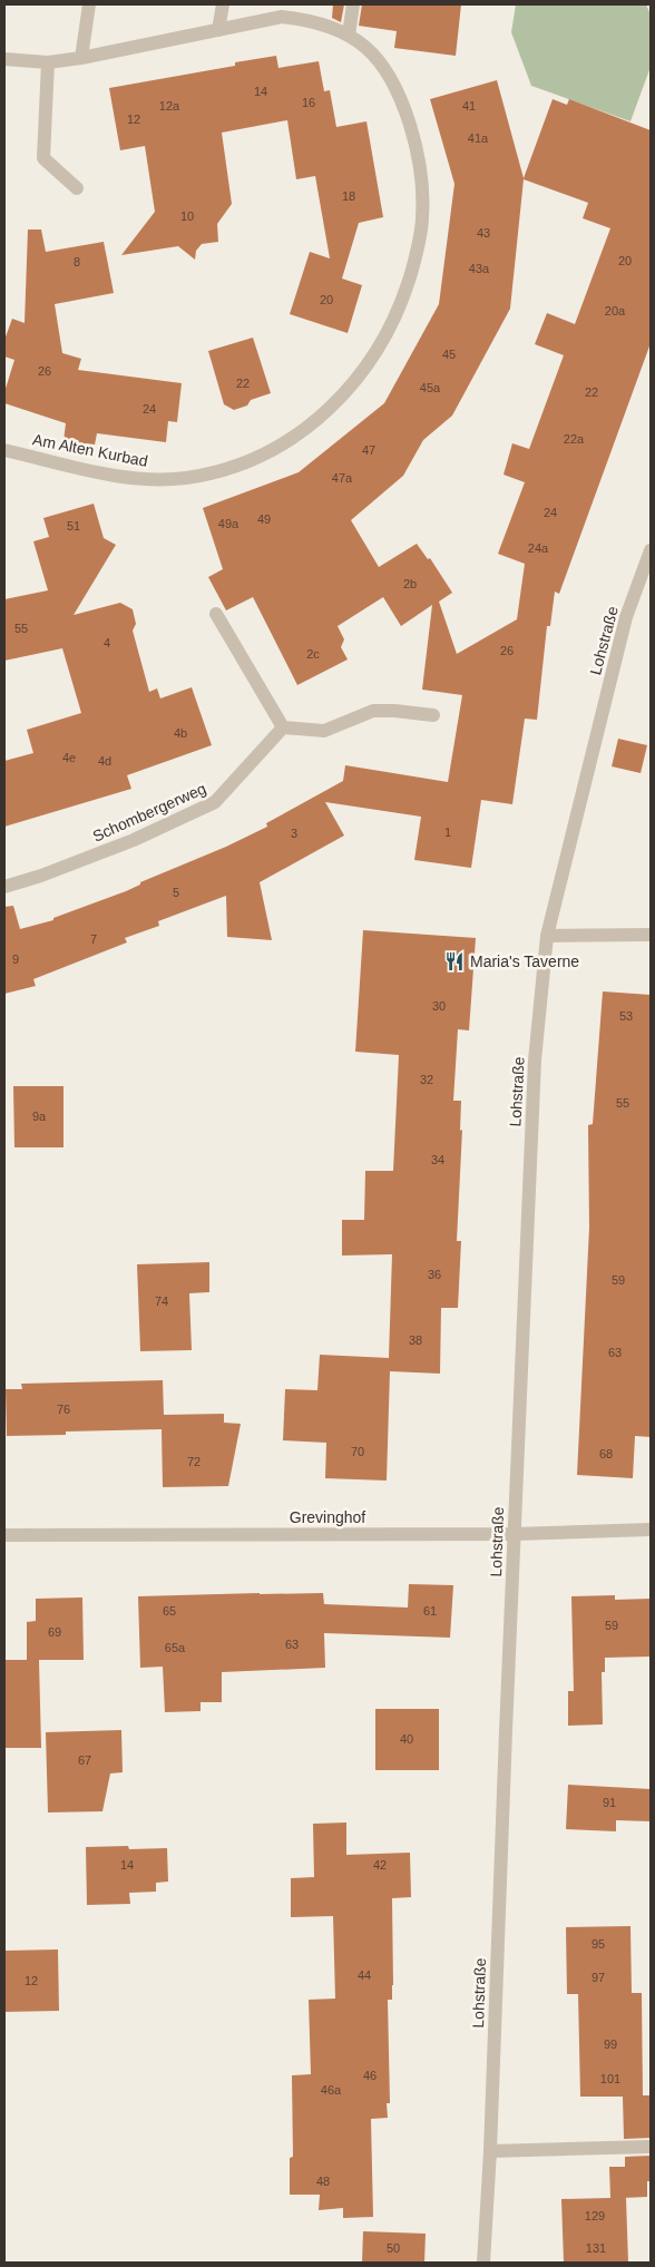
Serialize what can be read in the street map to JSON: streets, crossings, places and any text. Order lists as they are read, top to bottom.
{
  "streets": {
    "street": [
      "Am Alten Kurbad",
      "Lohstraße",
      "Schombergerweg",
      "Grevinghof"
    ]
  },
  "crossings": [
    ["Lohstraße", "Grevinghof"]
  ],
  "places": {
    "restaurant": ["Maria's Taverne"]
  },
  "house_numbers": [
    "14",
    "16",
    "12a",
    "41",
    "12",
    "41a",
    "18",
    "10",
    "43",
    "20",
    "8",
    "43a",
    "20",
    "20a",
    "45",
    "26",
    "22",
    "45a",
    "22",
    "24",
    "22a",
    "47",
    "47a",
    "24",
    "49",
    "49a",
    "51",
    "24a",
    "2b",
    "55",
    "4",
    "26",
    "2c",
    "4b",
    "4e",
    "4d",
    "1",
    "3",
    "5",
    "7",
    "9",
    "30",
    "53",
    "32",
    "55",
    "9a",
    "34",
    "36",
    "59",
    "74",
    "38",
    "63",
    "76",
    "70",
    "68",
    "72",
    "65",
    "61",
    "59",
    "69",
    "63",
    "65a",
    "40",
    "67",
    "91",
    "14",
    "42",
    "95",
    "44",
    "97",
    "12",
    "99",
    "46",
    "101",
    "46a",
    "48",
    "129",
    "50",
    "131"
  ]
}
